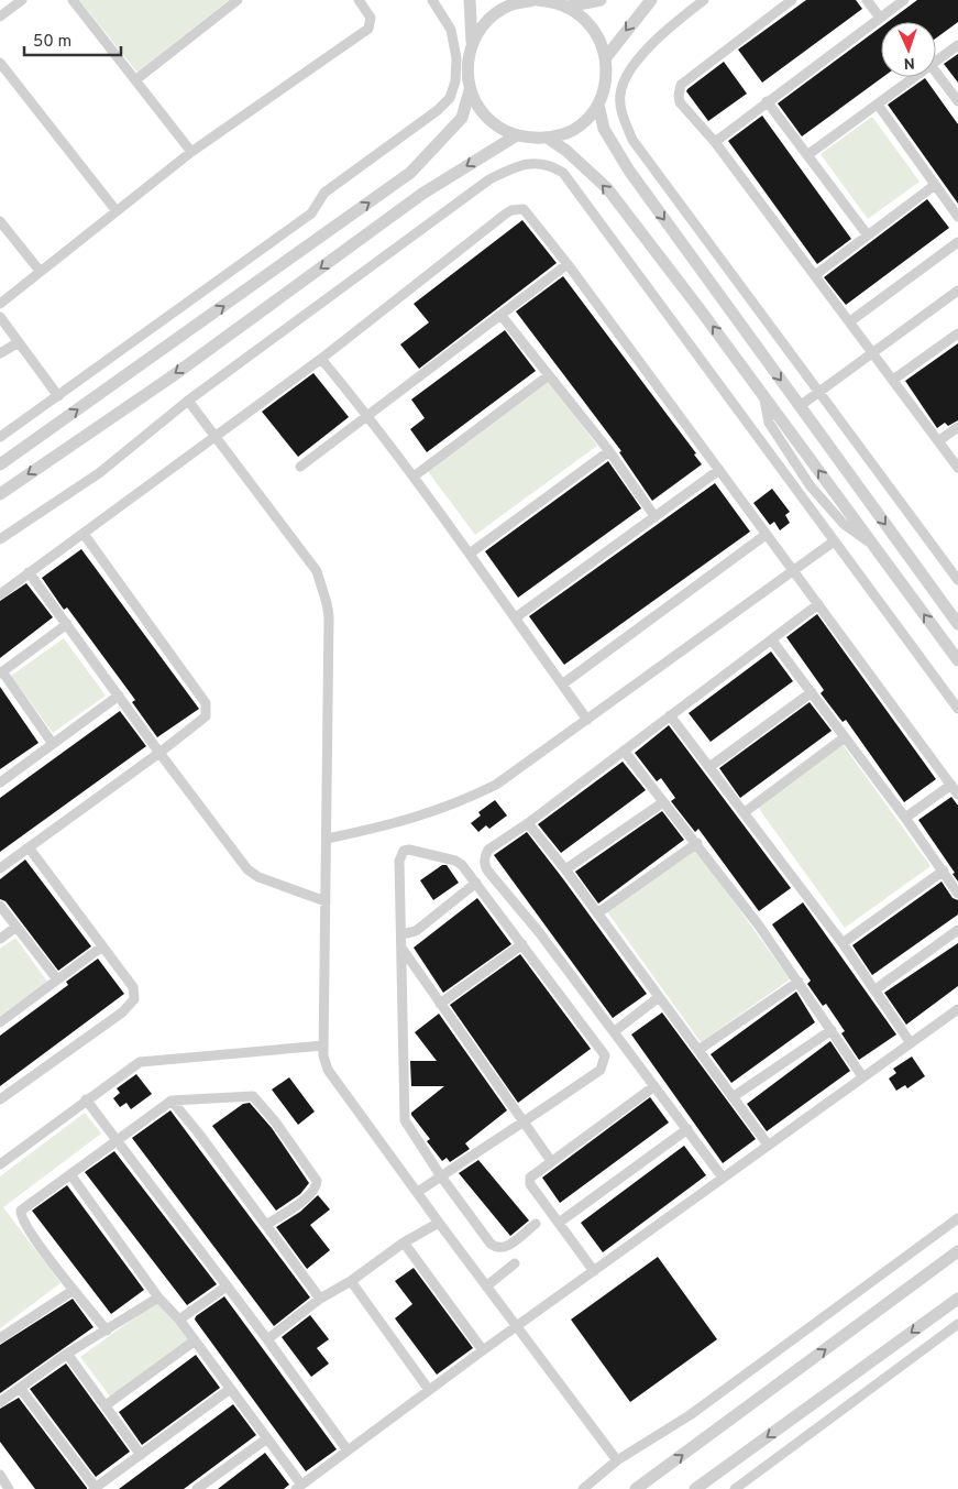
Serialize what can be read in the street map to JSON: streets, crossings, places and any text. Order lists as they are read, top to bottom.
{
  "scale_bar": "50 m",
  "north": "bottom"
}
